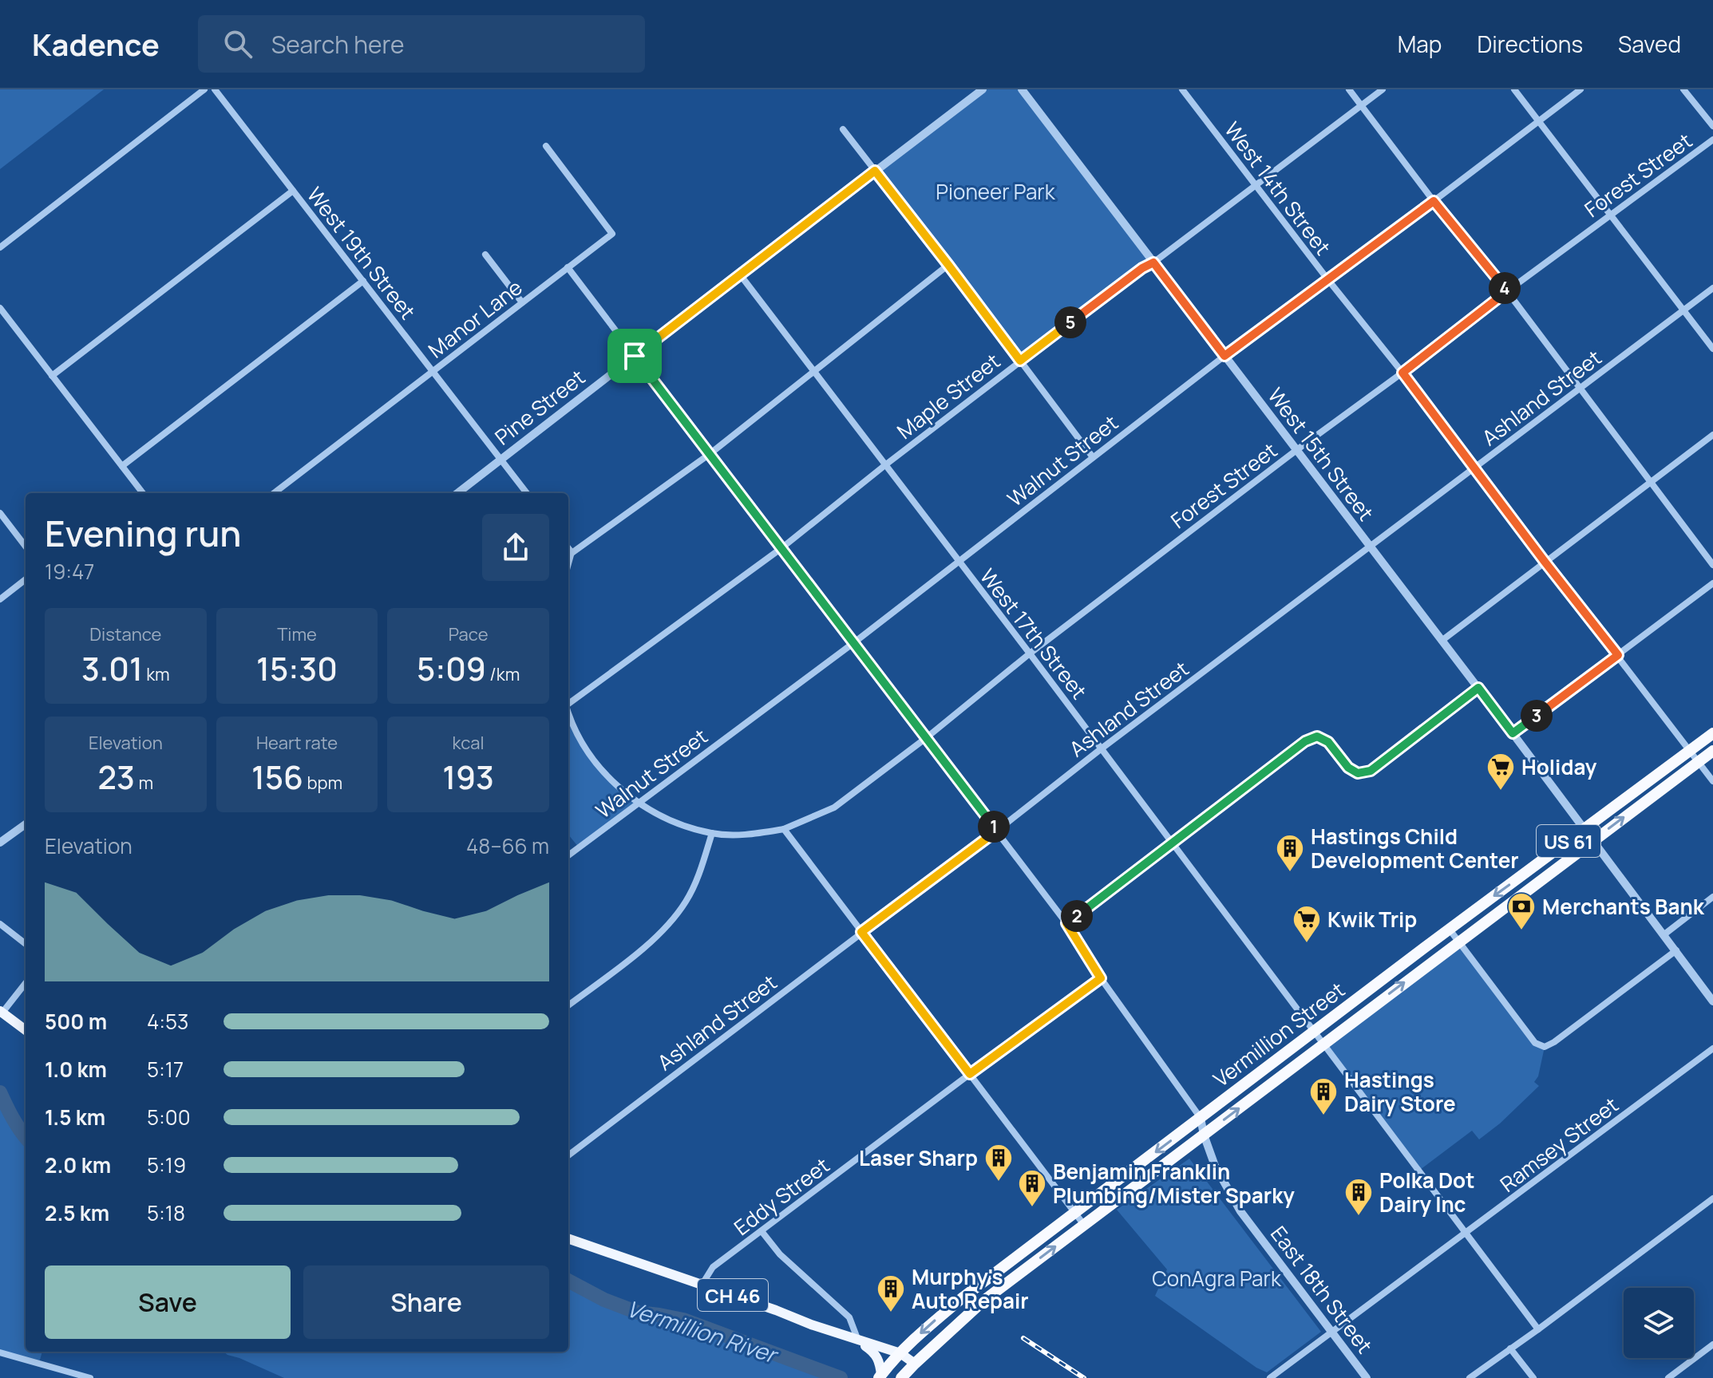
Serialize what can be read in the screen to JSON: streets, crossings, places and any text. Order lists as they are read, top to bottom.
{
  "streets": {
    "highway": ["US 61", "Vermillion Street"],
    "main road": ["CH 46"],
    "street": [
      "Forest Street",
      "West 14th Street",
      "West 19th Street",
      "Manor Lane",
      "Maple Street",
      "Ashland Street",
      "Pine Street",
      "West 15th Street",
      "Walnut Street",
      "West 17th Street",
      "Ramsey Street",
      "Eddy Street",
      "East 18th Street"
    ]
  },
  "crossings": [
    ["Forest Street", "West 14th Street"],
    ["Forest Street", "West 15th Street"],
    ["Forest Street", "West 17th Street"],
    ["West 14th Street", "Maple Street"],
    ["West 14th Street", "Ashland Street"],
    ["West 14th Street", "Walnut Street"],
    ["West 14th Street", "Vermillion Street"],
    ["West 19th Street", "Manor Lane"],
    ["West 19th Street", "Pine Street"],
    ["Maple Street", "West 15th Street"],
    ["Maple Street", "West 17th Street"],
    ["Ashland Street", "West 15th Street"],
    ["Ashland Street", "West 17th Street"],
    ["Pine Street", "West 17th Street"],
    ["West 15th Street", "Walnut Street"],
    ["West 15th Street", "Vermillion Street"],
    ["Walnut Street", "West 17th Street"],
    ["West 17th Street", "Vermillion Street"],
    ["West 17th Street", "Ramsey Street"],
    ["Vermillion Street", "East 18th Street"],
    ["Vermillion Street", "CH 46"],
    ["Ramsey Street", "East 18th Street"],
    ["Eddy Street", "CH 46"]
  ],
  "water": ["Vermillion River"],
  "parks": ["Pioneer Park", "ConAgra Park"],
  "places": {
    "supermarket": ["Holiday", "Kwik Trip"],
    "building": [
      "Hastings Child Development Center",
      "Hastings Dairy Store",
      "Laser Sharp",
      "Benjamin Franklin Plumbing/Mister Sparky",
      "Polka Dot Dairy Inc",
      "Murphy's Auto Repair"
    ],
    "bank": ["Merchants Bank"]
  },
  "page": {
    "header": "Kadence",
    "search": "Search here",
    "nav": ["Map", "Directions", "Saved"],
    "pins": [
      "4",
      "5",
      "3",
      "1",
      "2"
    ],
    "heading": ["Evening run", "19:47"],
    "stats": [
      ["Distance", "3.01 km"],
      ["Time", "15:30"],
      ["Pace", "5:09 /km"],
      ["Elevation", "23 m"],
      ["Heart rate", "156 bpm"],
      ["kcal", "193"]
    ],
    "chart": ["Elevation", "48–66 m"],
    "list": [
      {
        "name": "500 m",
        "note": "4:53"
      },
      {
        "name": "1.0 km",
        "note": "5:17"
      },
      {
        "name": "1.5 km",
        "note": "5:00"
      },
      {
        "name": "2.0 km",
        "note": "5:19"
      },
      {
        "name": "2.5 km",
        "note": "5:18"
      }
    ],
    "buttons": ["Save", "Share"]
  }
}
